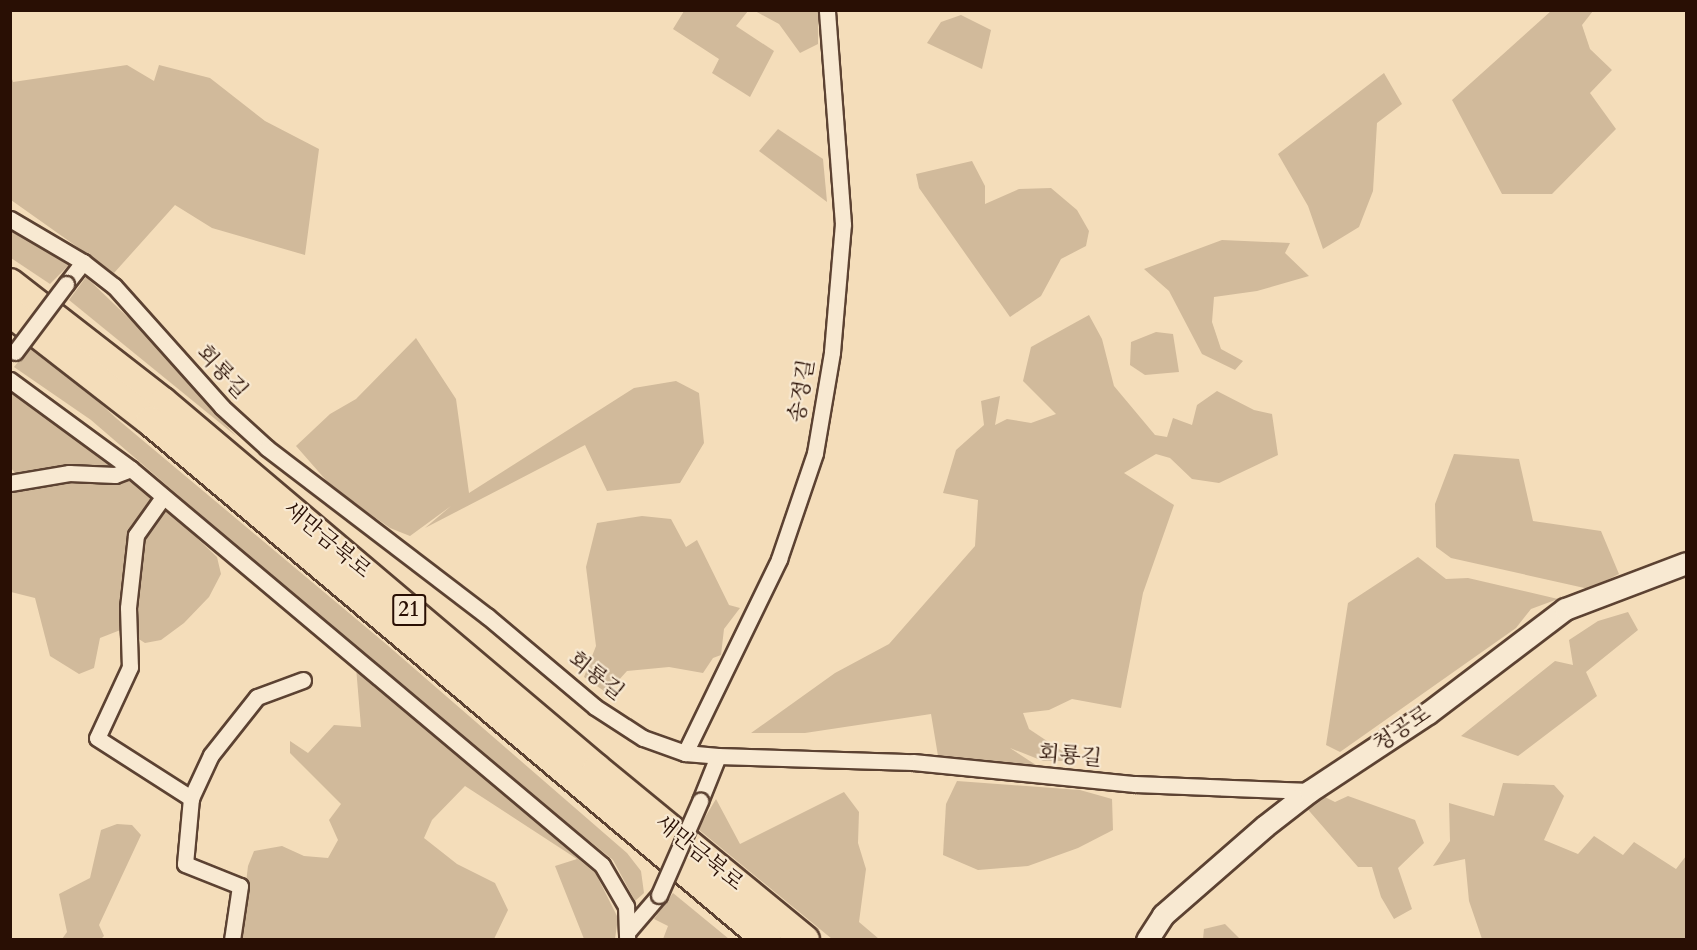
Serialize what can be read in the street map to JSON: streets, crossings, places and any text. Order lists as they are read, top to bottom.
{
  "streets": {
    "highway": ["새만금북로", "21"],
    "street": ["회룡길", "송정길", "청공로"]
  },
  "crossings": [
    ["회룡길", "송정길"],
    ["회룡길", "청공로"]
  ]
}
